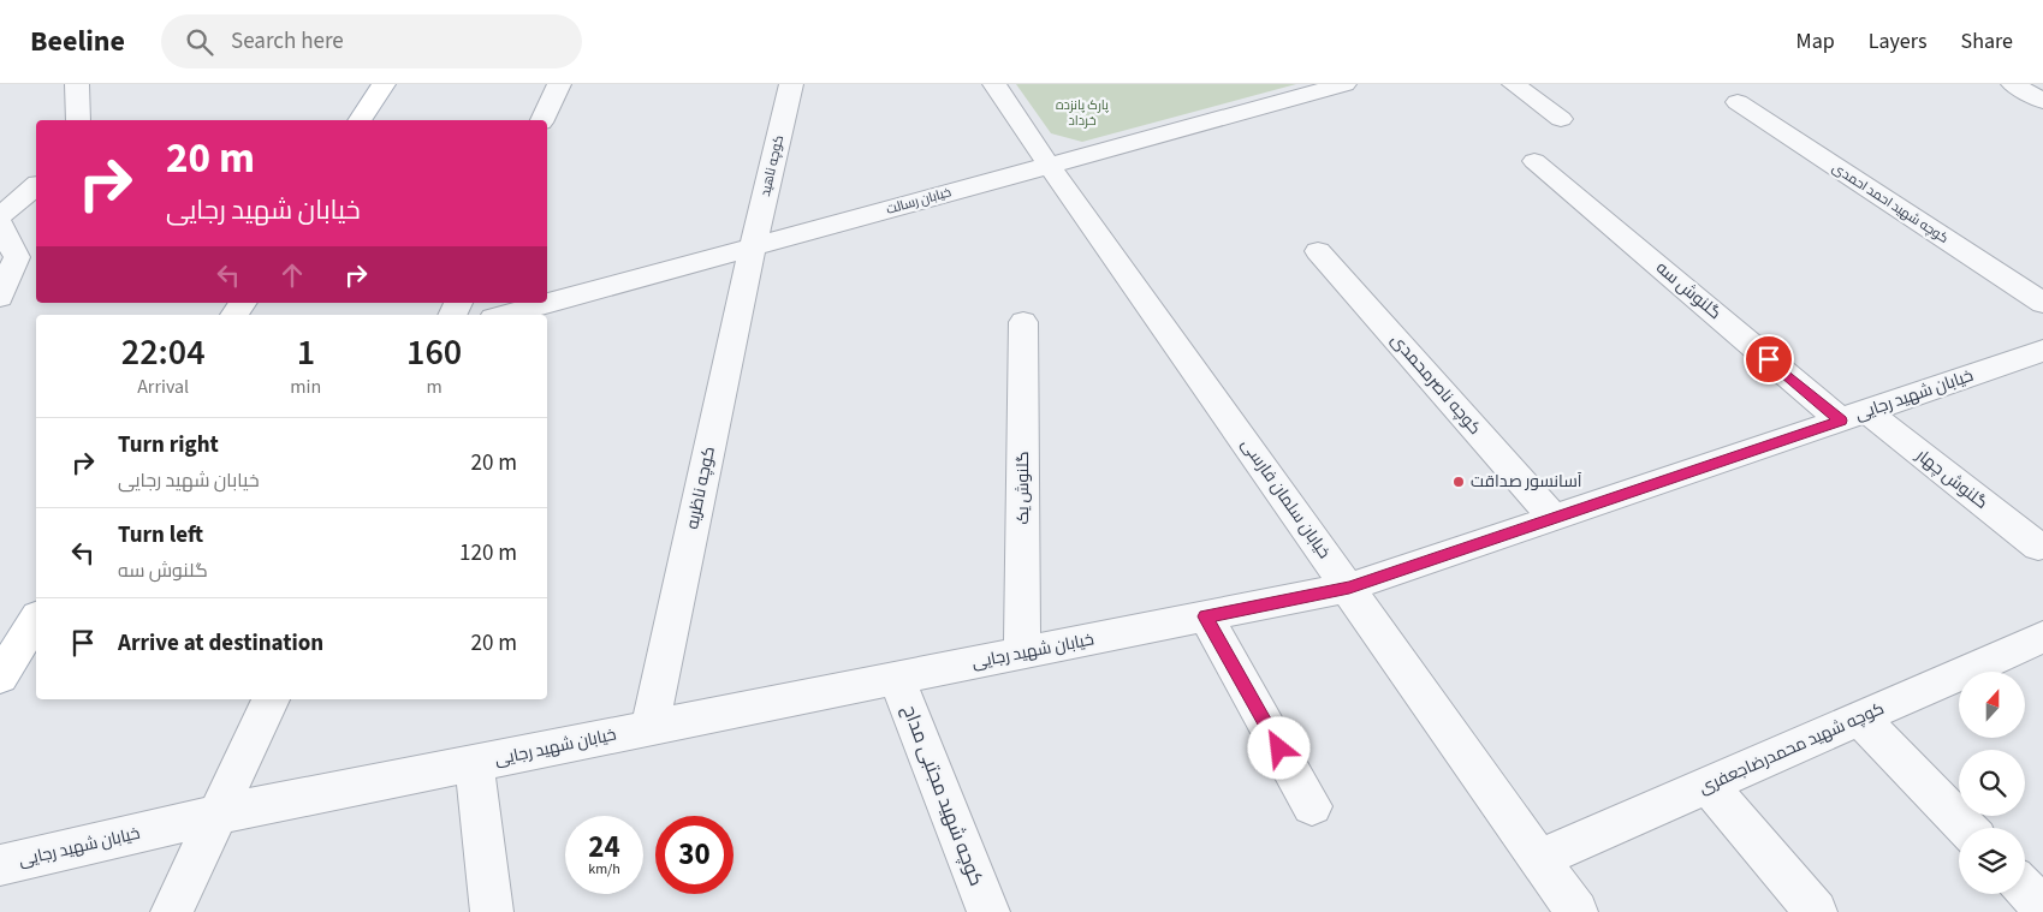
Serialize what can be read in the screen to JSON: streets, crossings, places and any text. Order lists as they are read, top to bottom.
{
  "streets": {
    "street": [
      "کوچه ناهید",
      "خیابان رسالت",
      "کوچه شهید احمد احمدی",
      "گلنوش سه",
      "کوچه ناصرمحمدی",
      "خیابان شهید رجایی",
      "گلنوش چهار",
      "کوچه ناظریه",
      "گلنوش یک",
      "خیابان سلمان فارسی",
      "کوچه شهید محمدرضاجعفری",
      "کوچه شهید مجتبی مداح"
    ]
  },
  "crossings": [
    ["کوچه ناهید", "خیابان رسالت"],
    ["کوچه ناهید", "کوچه ناظریه"],
    ["خیابان رسالت", "کوچه ناظریه"],
    ["خیابان رسالت", "خیابان سلمان فارسی"],
    ["گلنوش سه", "خیابان شهید رجایی"],
    ["گلنوش سه", "گلنوش چهار"],
    ["کوچه ناصرمحمدی", "خیابان شهید رجایی"],
    ["خیابان شهید رجایی", "گلنوش چهار"],
    ["خیابان شهید رجایی", "کوچه ناظریه"],
    ["خیابان شهید رجایی", "گلنوش یک"],
    ["خیابان شهید رجایی", "خیابان سلمان فارسی"],
    ["خیابان شهید رجایی", "کوچه شهید مجتبی مداح"],
    ["خیابان سلمان فارسی", "کوچه شهید محمدرضاجعفری"]
  ],
  "parks": ["پارک پانزده خرداد"],
  "places": ["آسانسور صداقت"],
  "north": "top",
  "page": {
    "header": "Beeline",
    "search": "Search here",
    "nav": ["Map", "Layers", "Share"],
    "turn": ["20 m", "خیابان شهید رجایی"],
    "eta": [
      "22:04",
      "Arrival",
      "1",
      "min",
      "160",
      "m"
    ],
    "list": [
      {
        "name": "Turn right",
        "note": "خیابان شهید رجایی",
        "value": "20 m"
      },
      {
        "name": "Turn left",
        "note": "گلنوش سه",
        "value": "120 m"
      },
      {
        "name": "Arrive at destination",
        "value": "20 m"
      }
    ],
    "speed": "24 km/h",
    "limit": "30"
  }
}
